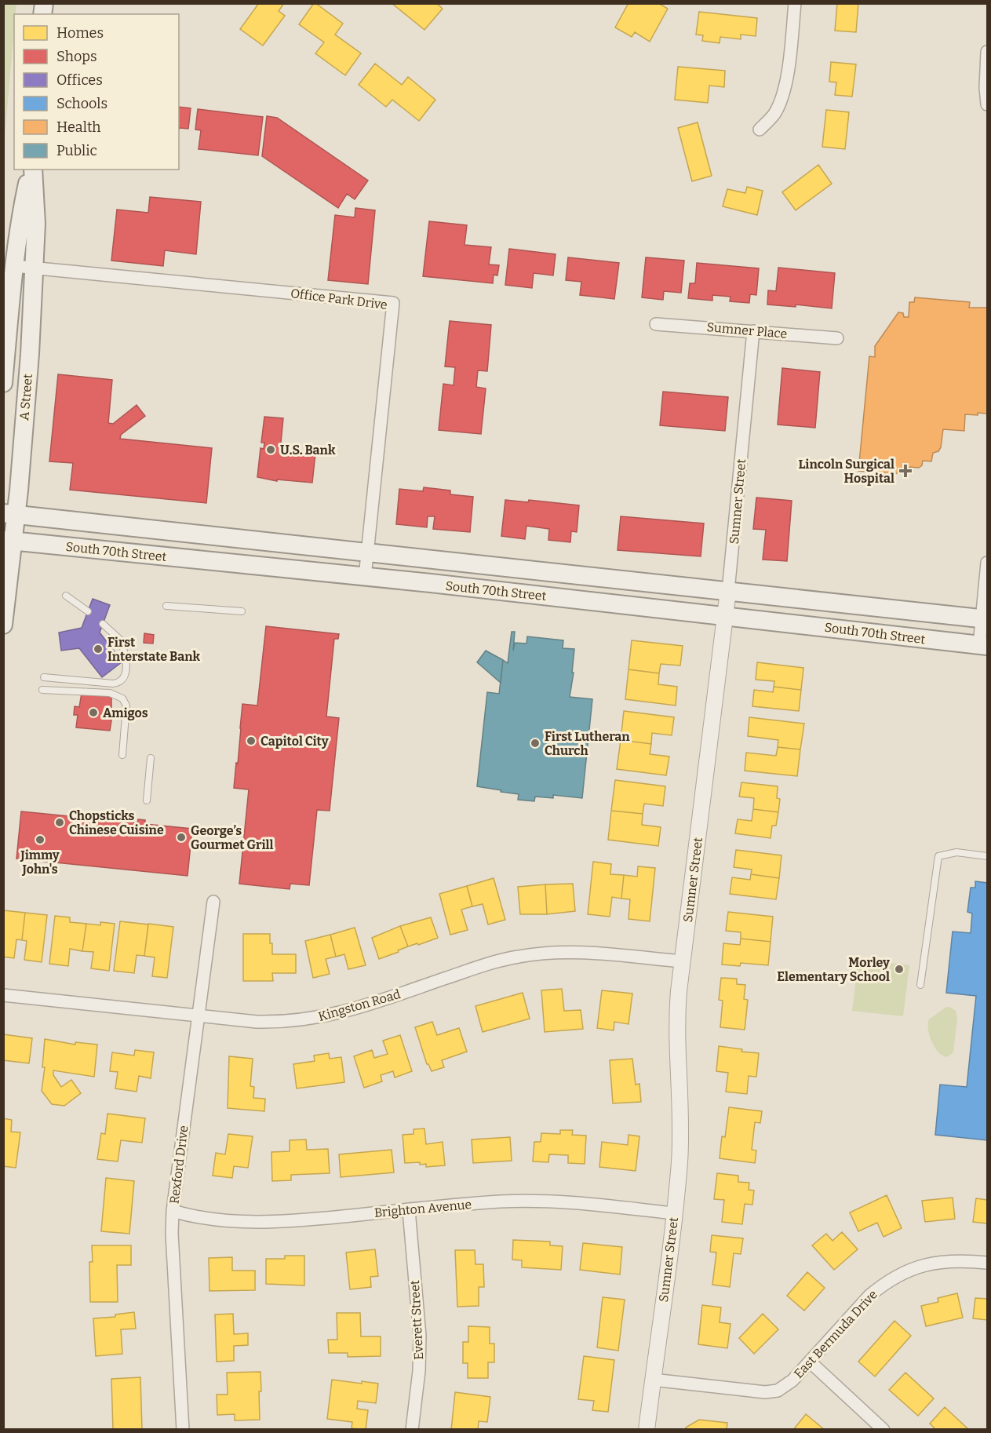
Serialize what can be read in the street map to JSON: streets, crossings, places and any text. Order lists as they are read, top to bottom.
{
  "streets": {
    "main road": ["A Street", "South 70th Street"],
    "street": [
      "Office Park Drive",
      "Sumner Place",
      "Sumner Street",
      "Kingston Road",
      "Rexford Drive",
      "Brighton Avenue",
      "Everett Street",
      "East Bermuda Drive"
    ]
  },
  "crossings": [
    ["Office Park Drive", "A Street"],
    ["Office Park Drive", "South 70th Street"],
    ["Sumner Place", "Sumner Street"],
    ["A Street", "South 70th Street"],
    ["Sumner Street", "South 70th Street"],
    ["Sumner Street", "Kingston Road"],
    ["Sumner Street", "Brighton Avenue"],
    ["Sumner Street", "East Bermuda Drive"],
    ["Kingston Road", "Rexford Drive"],
    ["Rexford Drive", "Brighton Avenue"],
    ["Brighton Avenue", "Everett Street"]
  ],
  "places": {
    "other": [
      "U.S. Bank",
      "First Interstate Bank",
      "Amigos",
      "Capitol City",
      "First Lutheran Church",
      "Chopsticks Chinese Cuisine",
      "George’s Gourmet Grill",
      "Jimmy John's",
      "Morley Elementary School"
    ],
    "health": ["Lincoln Surgical Hospital"]
  },
  "legend": [
    "Homes",
    "Shops",
    "Offices",
    "Schools",
    "Health",
    "Public"
  ]
}
